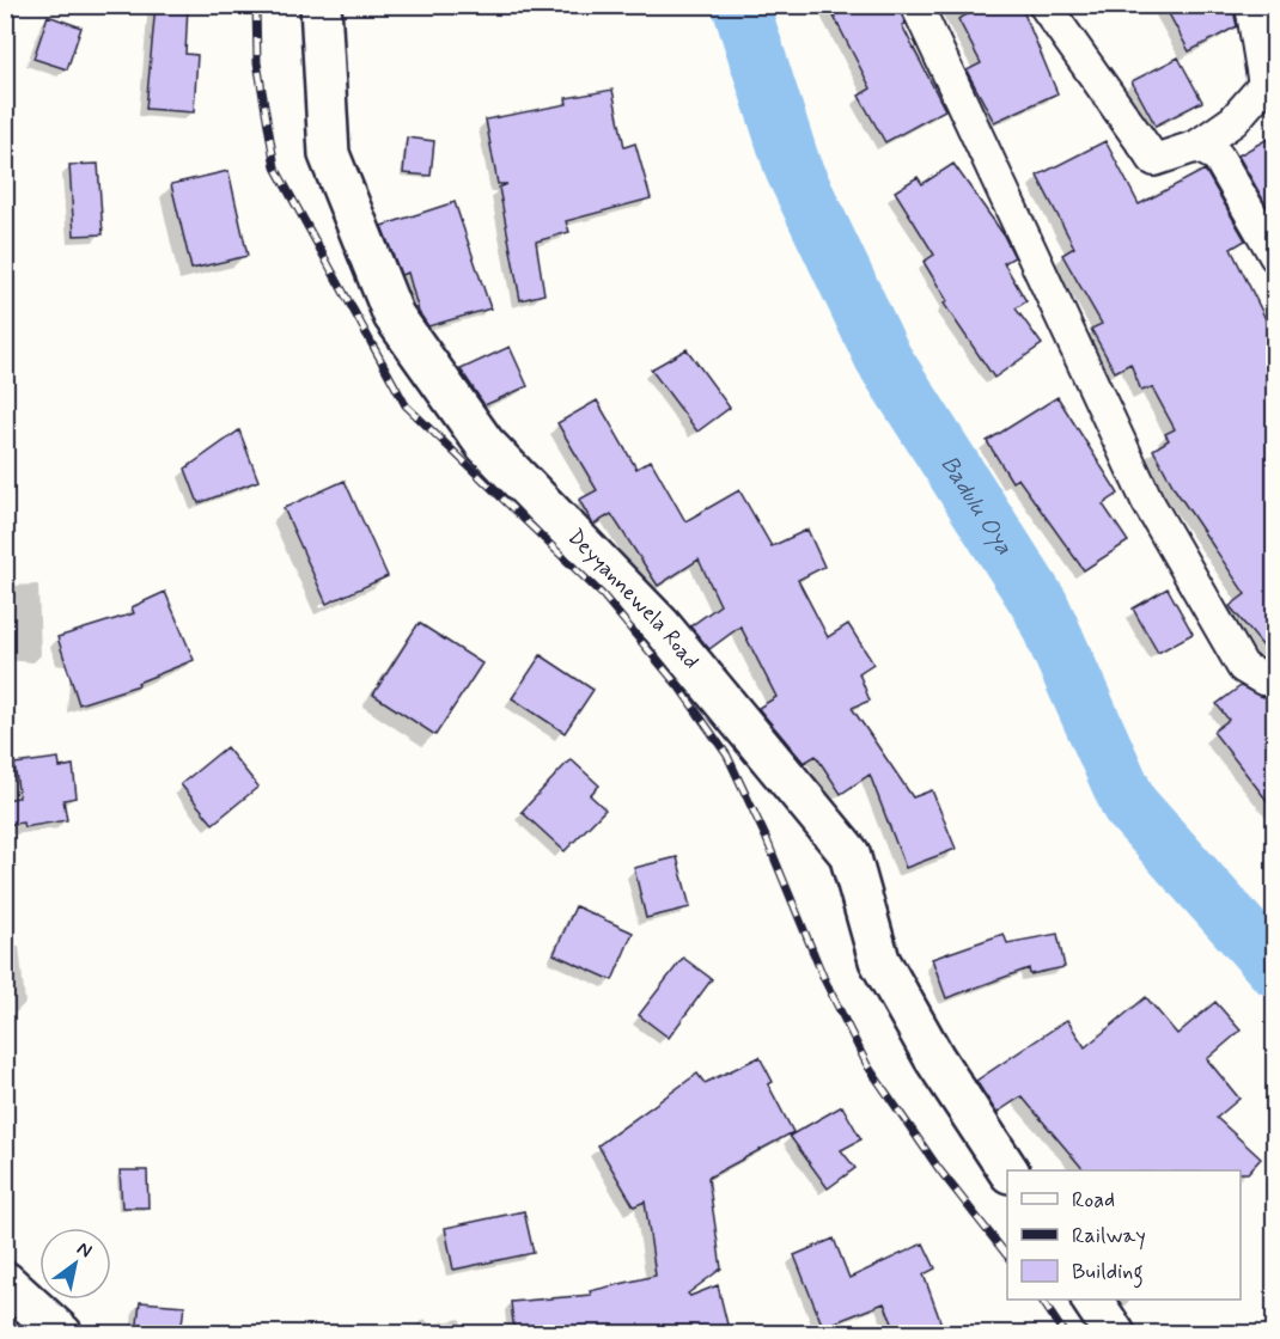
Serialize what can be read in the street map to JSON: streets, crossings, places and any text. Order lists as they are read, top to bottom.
{
  "streets": {
    "street": ["Deyyannewela Road"]
  },
  "water": ["Badulu Oya"],
  "legend": ["Road", "Railway", "Building"],
  "north": "top right"
}
